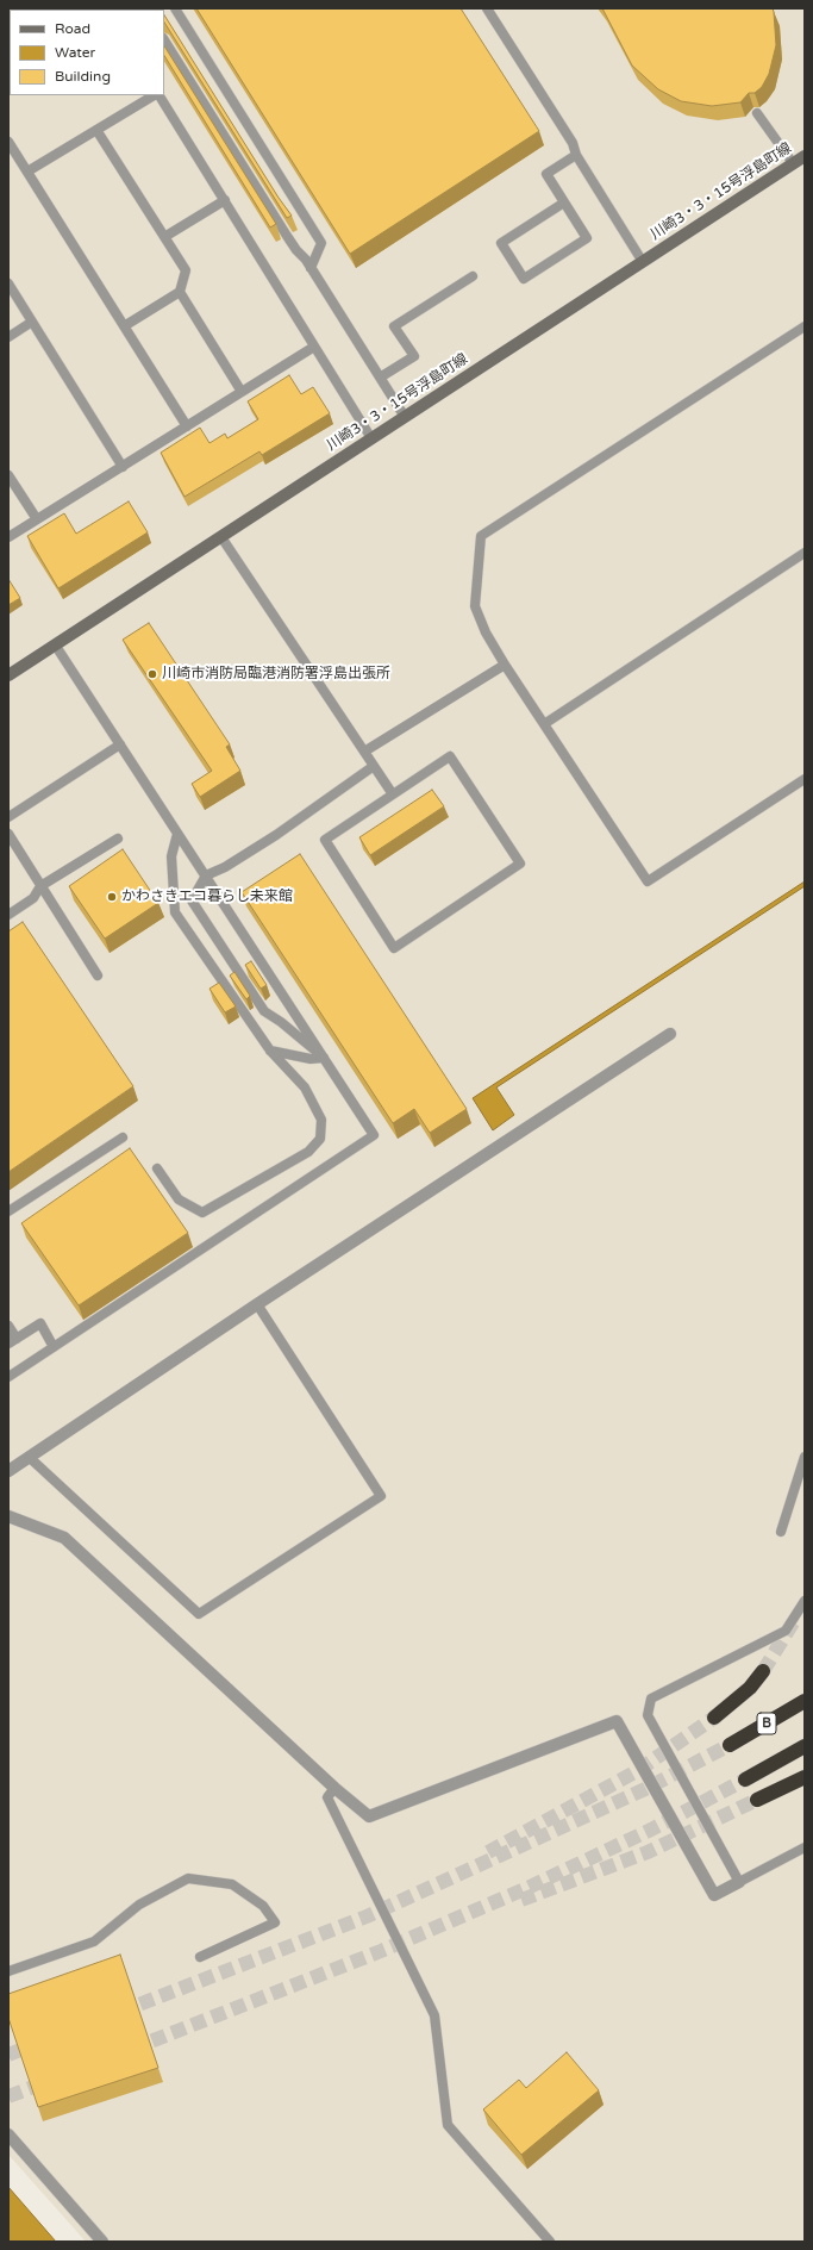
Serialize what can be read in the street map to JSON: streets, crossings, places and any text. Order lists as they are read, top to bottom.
{
  "streets": {
    "highway": ["B"],
    "street": ["川崎3・3・15号浮島町線"]
  },
  "places": ["川崎市消防局臨港消防署浮島出張所", "かわさきエコ暮らし未来館"],
  "legend": ["Road", "Water", "Building"]
}
